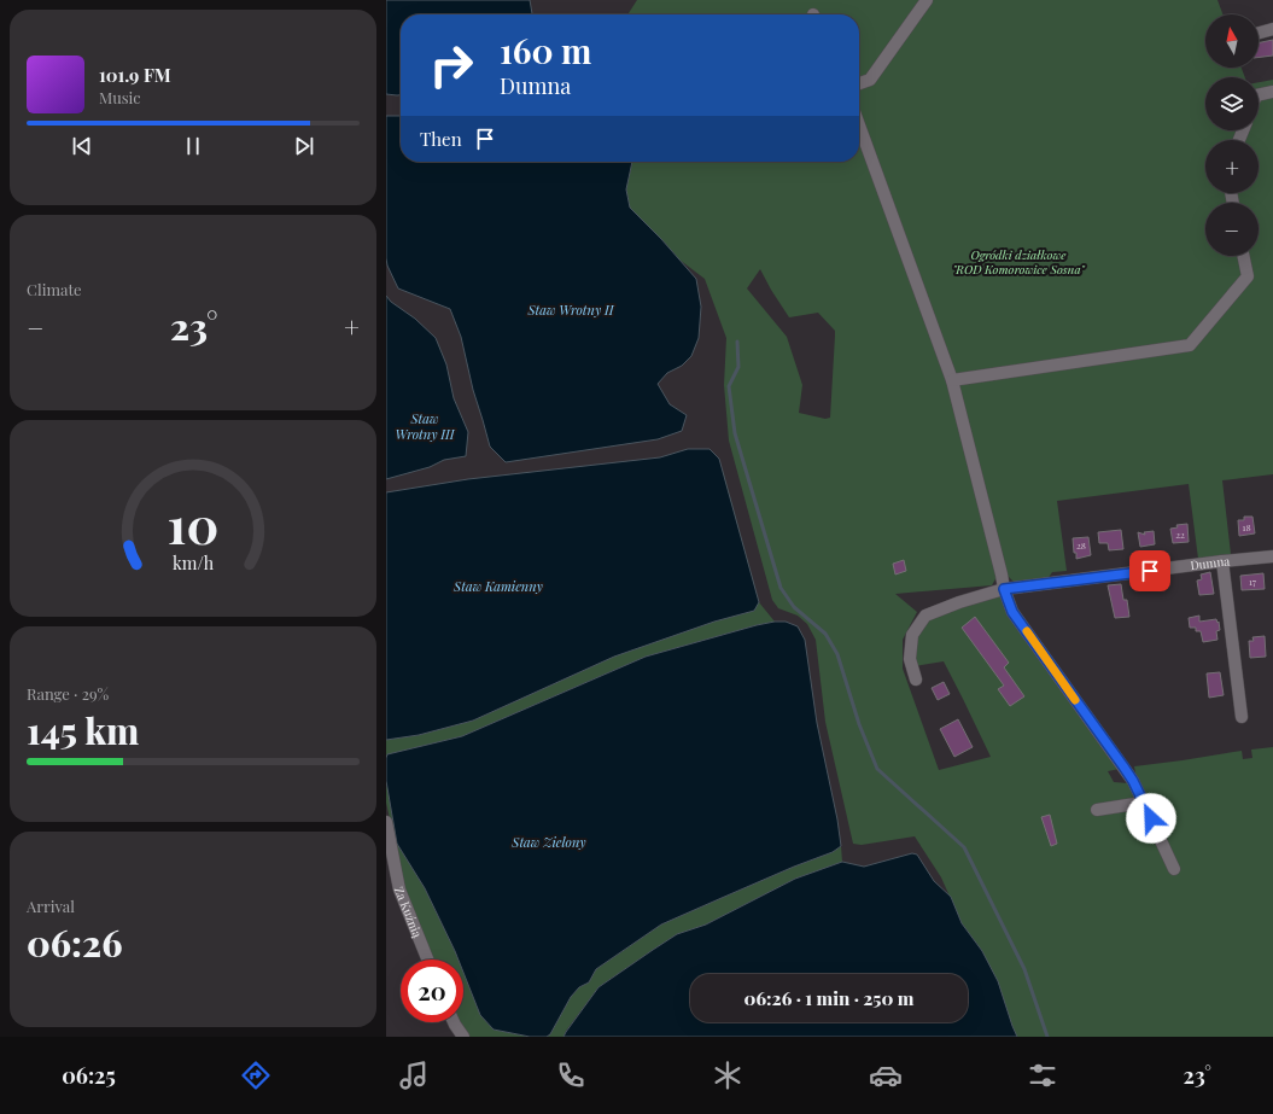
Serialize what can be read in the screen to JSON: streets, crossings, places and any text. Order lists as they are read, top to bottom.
{
  "streets": {
    "street": ["Dumna", "Za Kuźnią"]
  },
  "water": [
    "Staw Wrotny II",
    "Staw Wrotny III",
    "Staw Kamienny",
    "Staw Zielony"
  ],
  "parks": ["Ogródki działkowe \"ROD Komorowice Sosna\""],
  "house_numbers": [
    "18",
    "22",
    "28",
    "17"
  ],
  "north": "top",
  "page": {
    "map_buttons": ["+", "−"],
    "turn": ["160 m", "Dumna"],
    "song": ["101.9 FM", "Music"],
    "then": "Then",
    "tile": [
      "Climate",
      ["Range · 29%", "145 km"],
      ["Arrival", "06:26"]
    ],
    "heat": ["−", "23°", "+"],
    "limit": "20",
    "trip": "06:26 · 1 min · 250 m",
    "tabs": ["06:25", "23°"],
    "gauge": ["10", "km/h"]
  }
}
